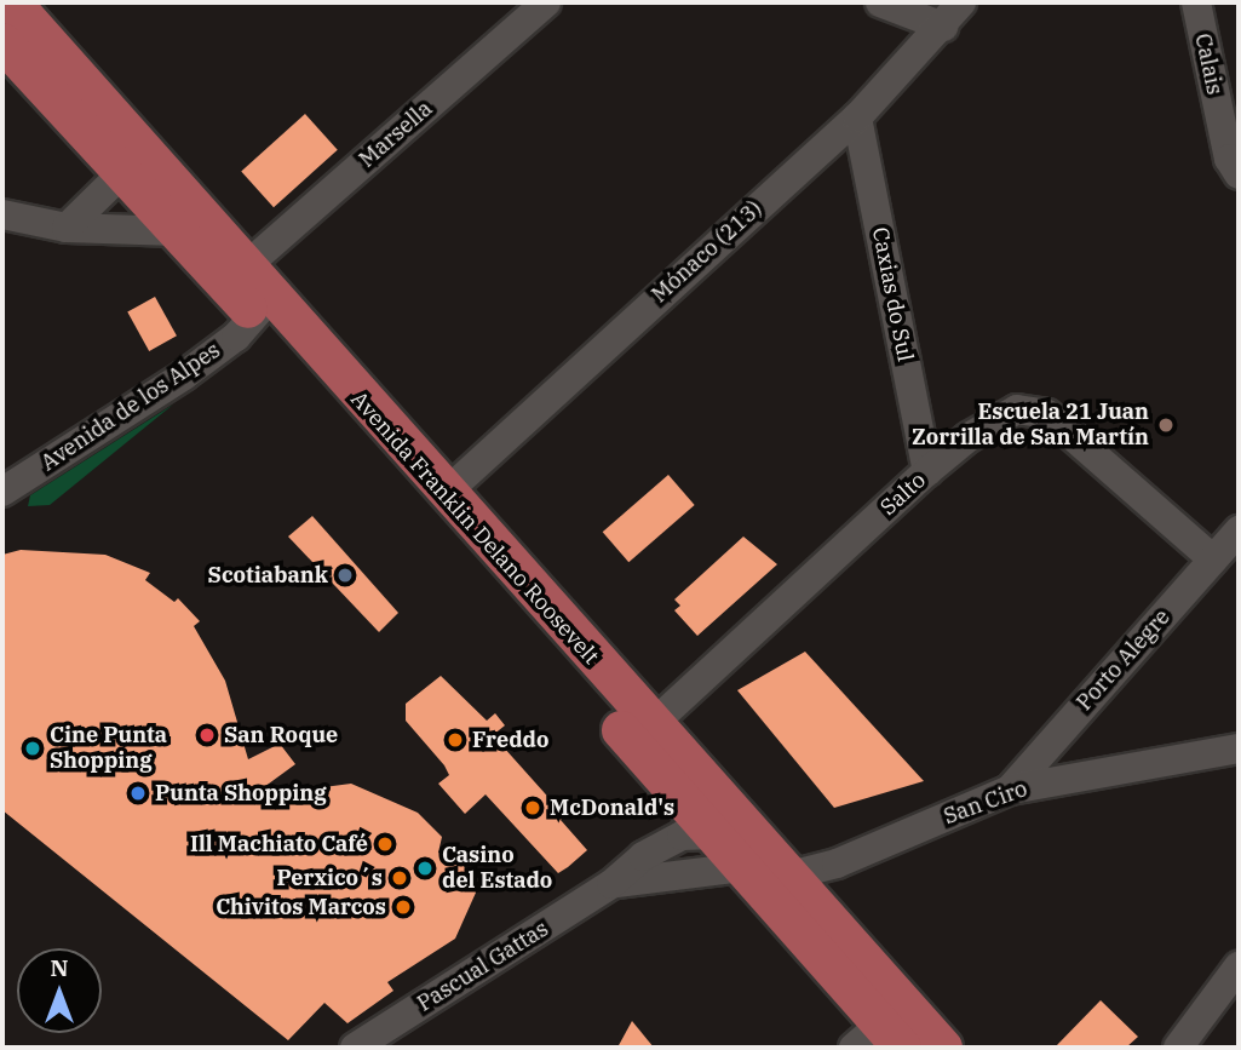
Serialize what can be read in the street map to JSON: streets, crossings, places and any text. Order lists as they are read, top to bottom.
{
  "streets": {
    "main road": ["Avenida Franklin Delano Roosevelt"],
    "street": [
      "Calais",
      "Marsella",
      "Mónaco (213)",
      "Caxias do Sul",
      "Avenida de los Alpes",
      "Salto",
      "Porto Alegre",
      "San Ciro",
      "Pascual Gattas"
    ]
  },
  "crossings": [
    ["Marsella", "Avenida Franklin Delano Roosevelt"],
    ["Mónaco (213)", "Caxias do Sul"],
    ["Mónaco (213)", "Avenida Franklin Delano Roosevelt"],
    ["Caxias do Sul", "Salto"],
    ["Avenida de los Alpes", "Avenida Franklin Delano Roosevelt"],
    ["Salto", "Avenida Franklin Delano Roosevelt"],
    ["Salto", "Porto Alegre"],
    ["Avenida Franklin Delano Roosevelt", "San Ciro"],
    ["Avenida Franklin Delano Roosevelt", "Pascual Gattas"],
    ["Porto Alegre", "San Ciro"]
  ],
  "places": [
    "Escuela 21 Juan Zorrilla de San Martín",
    "Scotiabank",
    "San Roque",
    "Freddo",
    "Cine Punta Shopping",
    "Punta Shopping",
    "McDonald's",
    "Ill Machiato Café",
    "Casino del Estado",
    "Perxico´s",
    "Chivitos Marcos"
  ],
  "north": "top"
}
